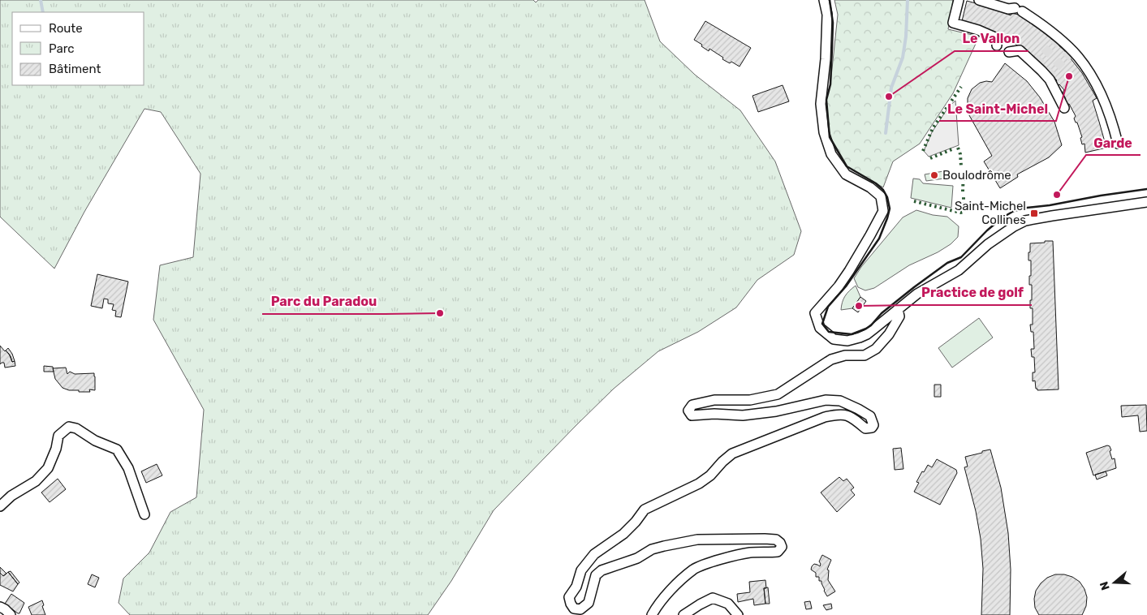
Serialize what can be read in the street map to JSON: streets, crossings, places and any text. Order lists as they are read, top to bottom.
{
  "places": {
    "other": [
      "Le Saint-Michel",
      "Le Vallon",
      "Boulodrôme",
      "Garde",
      "Practice de golf",
      "Parc du Paradou"
    ],
    "transit": ["Saint-Michel Collines"]
  },
  "legend": ["Route", "Parc", "Bâtiment"],
  "north": "left"
}
